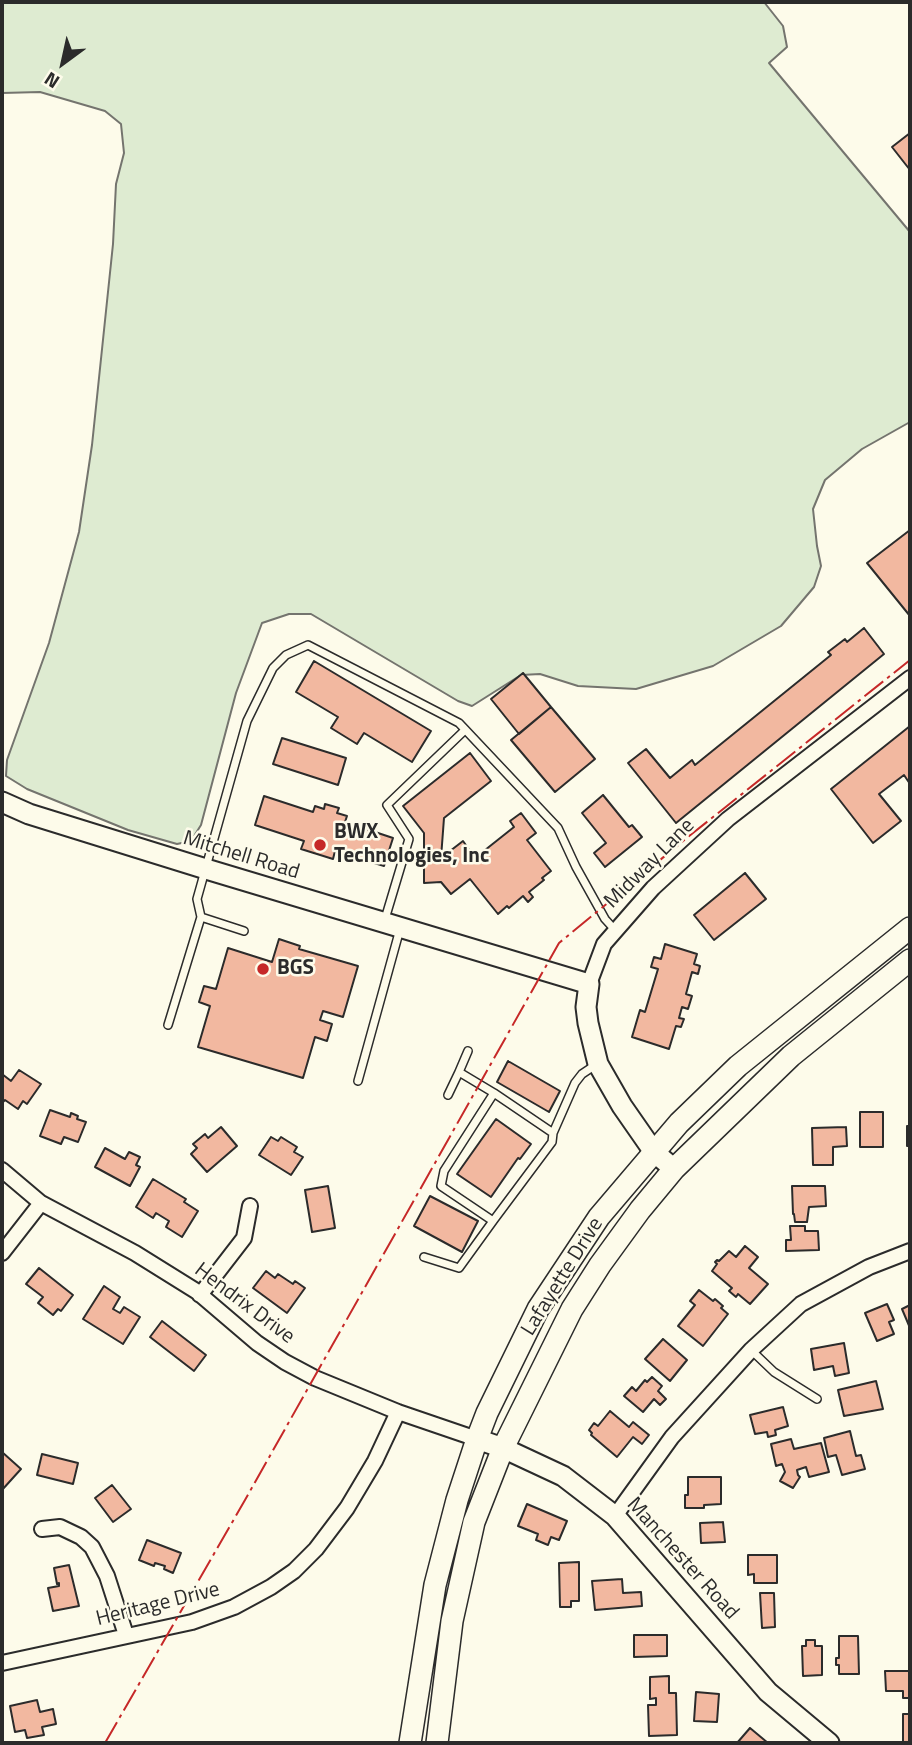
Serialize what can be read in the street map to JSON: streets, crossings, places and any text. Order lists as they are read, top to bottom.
{
  "streets": {
    "main road": ["Lafayette Drive"],
    "street": [
      "Mitchell Road",
      "Midway Lane",
      "Hendrix Drive",
      "Manchester Road",
      "Heritage Drive"
    ]
  },
  "crossings": [
    ["Mitchell Road", "Midway Lane"],
    ["Midway Lane", "Lafayette Drive"],
    ["Lafayette Drive", "Hendrix Drive"],
    ["Lafayette Drive", "Manchester Road"],
    ["Hendrix Drive", "Manchester Road"],
    ["Hendrix Drive", "Heritage Drive"]
  ],
  "places": ["BWX Technologies, Inc", "BGS"],
  "north": "bottom left"
}
